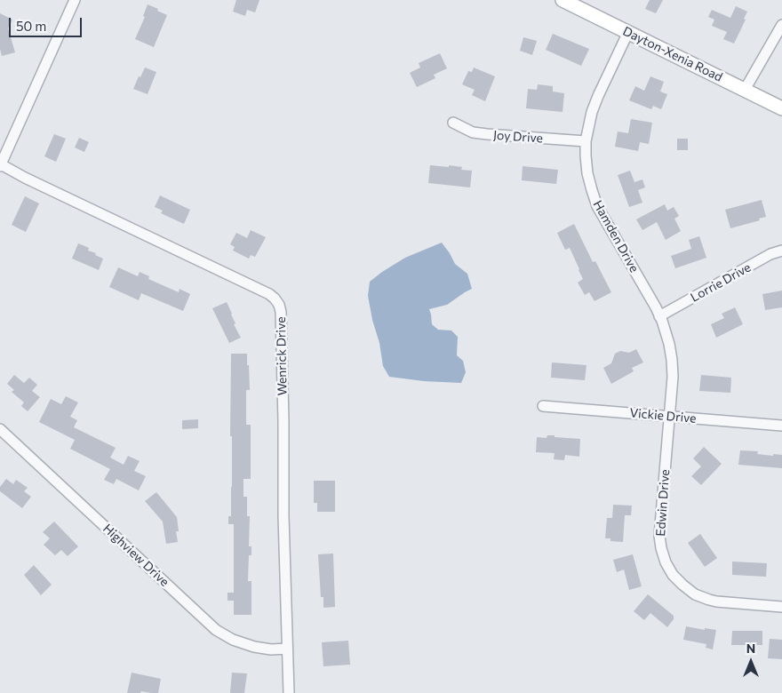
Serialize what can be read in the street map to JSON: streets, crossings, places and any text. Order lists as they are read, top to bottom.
{
  "streets": {
    "main road": ["Dayton-Xenia Road"],
    "street": [
      "Joy Drive",
      "Hamden Drive",
      "Lorrie Drive",
      "Wenrick Drive",
      "Vickie Drive",
      "Edwin Drive",
      "Highview Drive"
    ]
  },
  "crossings": [
    ["Dayton-Xenia Road", "Hamden Drive"],
    ["Joy Drive", "Hamden Drive"],
    ["Hamden Drive", "Lorrie Drive"],
    ["Hamden Drive", "Vickie Drive"],
    ["Hamden Drive", "Edwin Drive"],
    ["Wenrick Drive", "Highview Drive"],
    ["Vickie Drive", "Edwin Drive"]
  ],
  "scale_bar": "50 m",
  "north": "top"
}
